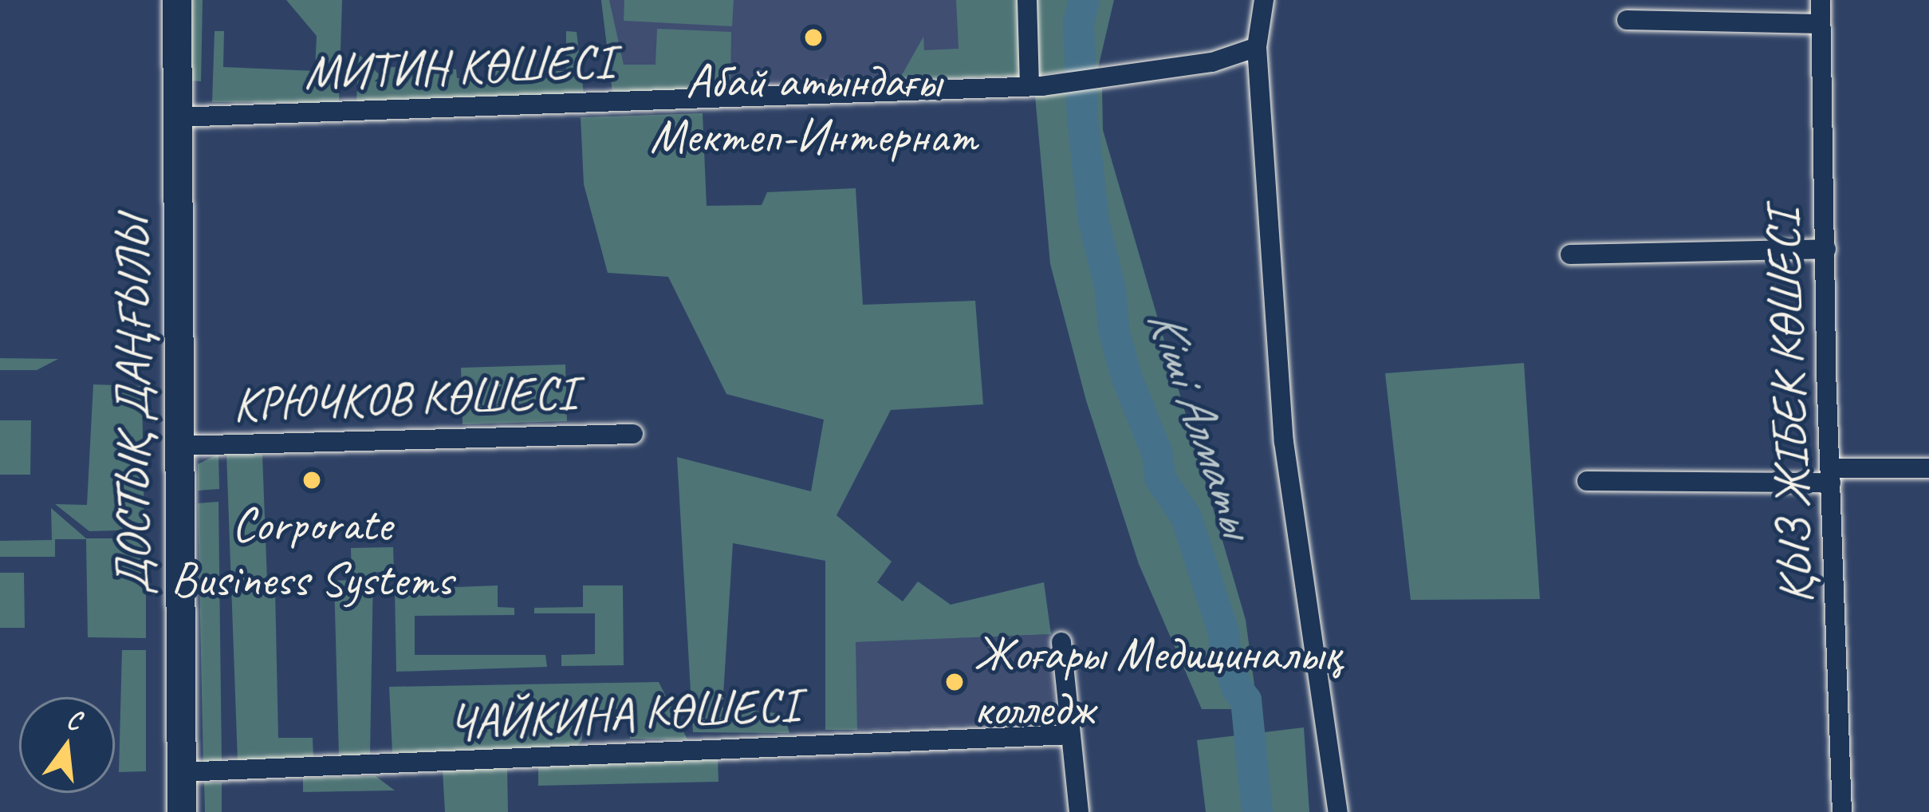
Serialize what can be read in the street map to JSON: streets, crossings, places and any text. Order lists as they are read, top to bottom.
{
  "streets": {
    "main road": ["ДОСТЫҚ ДАҢҒЫЛЫ"],
    "street": [
      "МИТИН КӨШЕСІ",
      "КРЮЧКОВ КӨШЕСІ",
      "ҚЫЗ ЖІБЕК КӨШЕСІ",
      "ЧАЙКИНА КӨШЕСІ"
    ]
  },
  "crossings": [
    ["МИТИН КӨШЕСІ", "ДОСТЫҚ ДАҢҒЫЛЫ"],
    ["КРЮЧКОВ КӨШЕСІ", "ДОСТЫҚ ДАҢҒЫЛЫ"],
    ["ДОСТЫҚ ДАҢҒЫЛЫ", "ЧАЙКИНА КӨШЕСІ"]
  ],
  "water": ["Кіші Алматы"],
  "places": ["Абай атындағы Мектеп-Интернат", "Corporate Business Systems", "Жоғары Медициналық колледж"],
  "north": "top"
}
